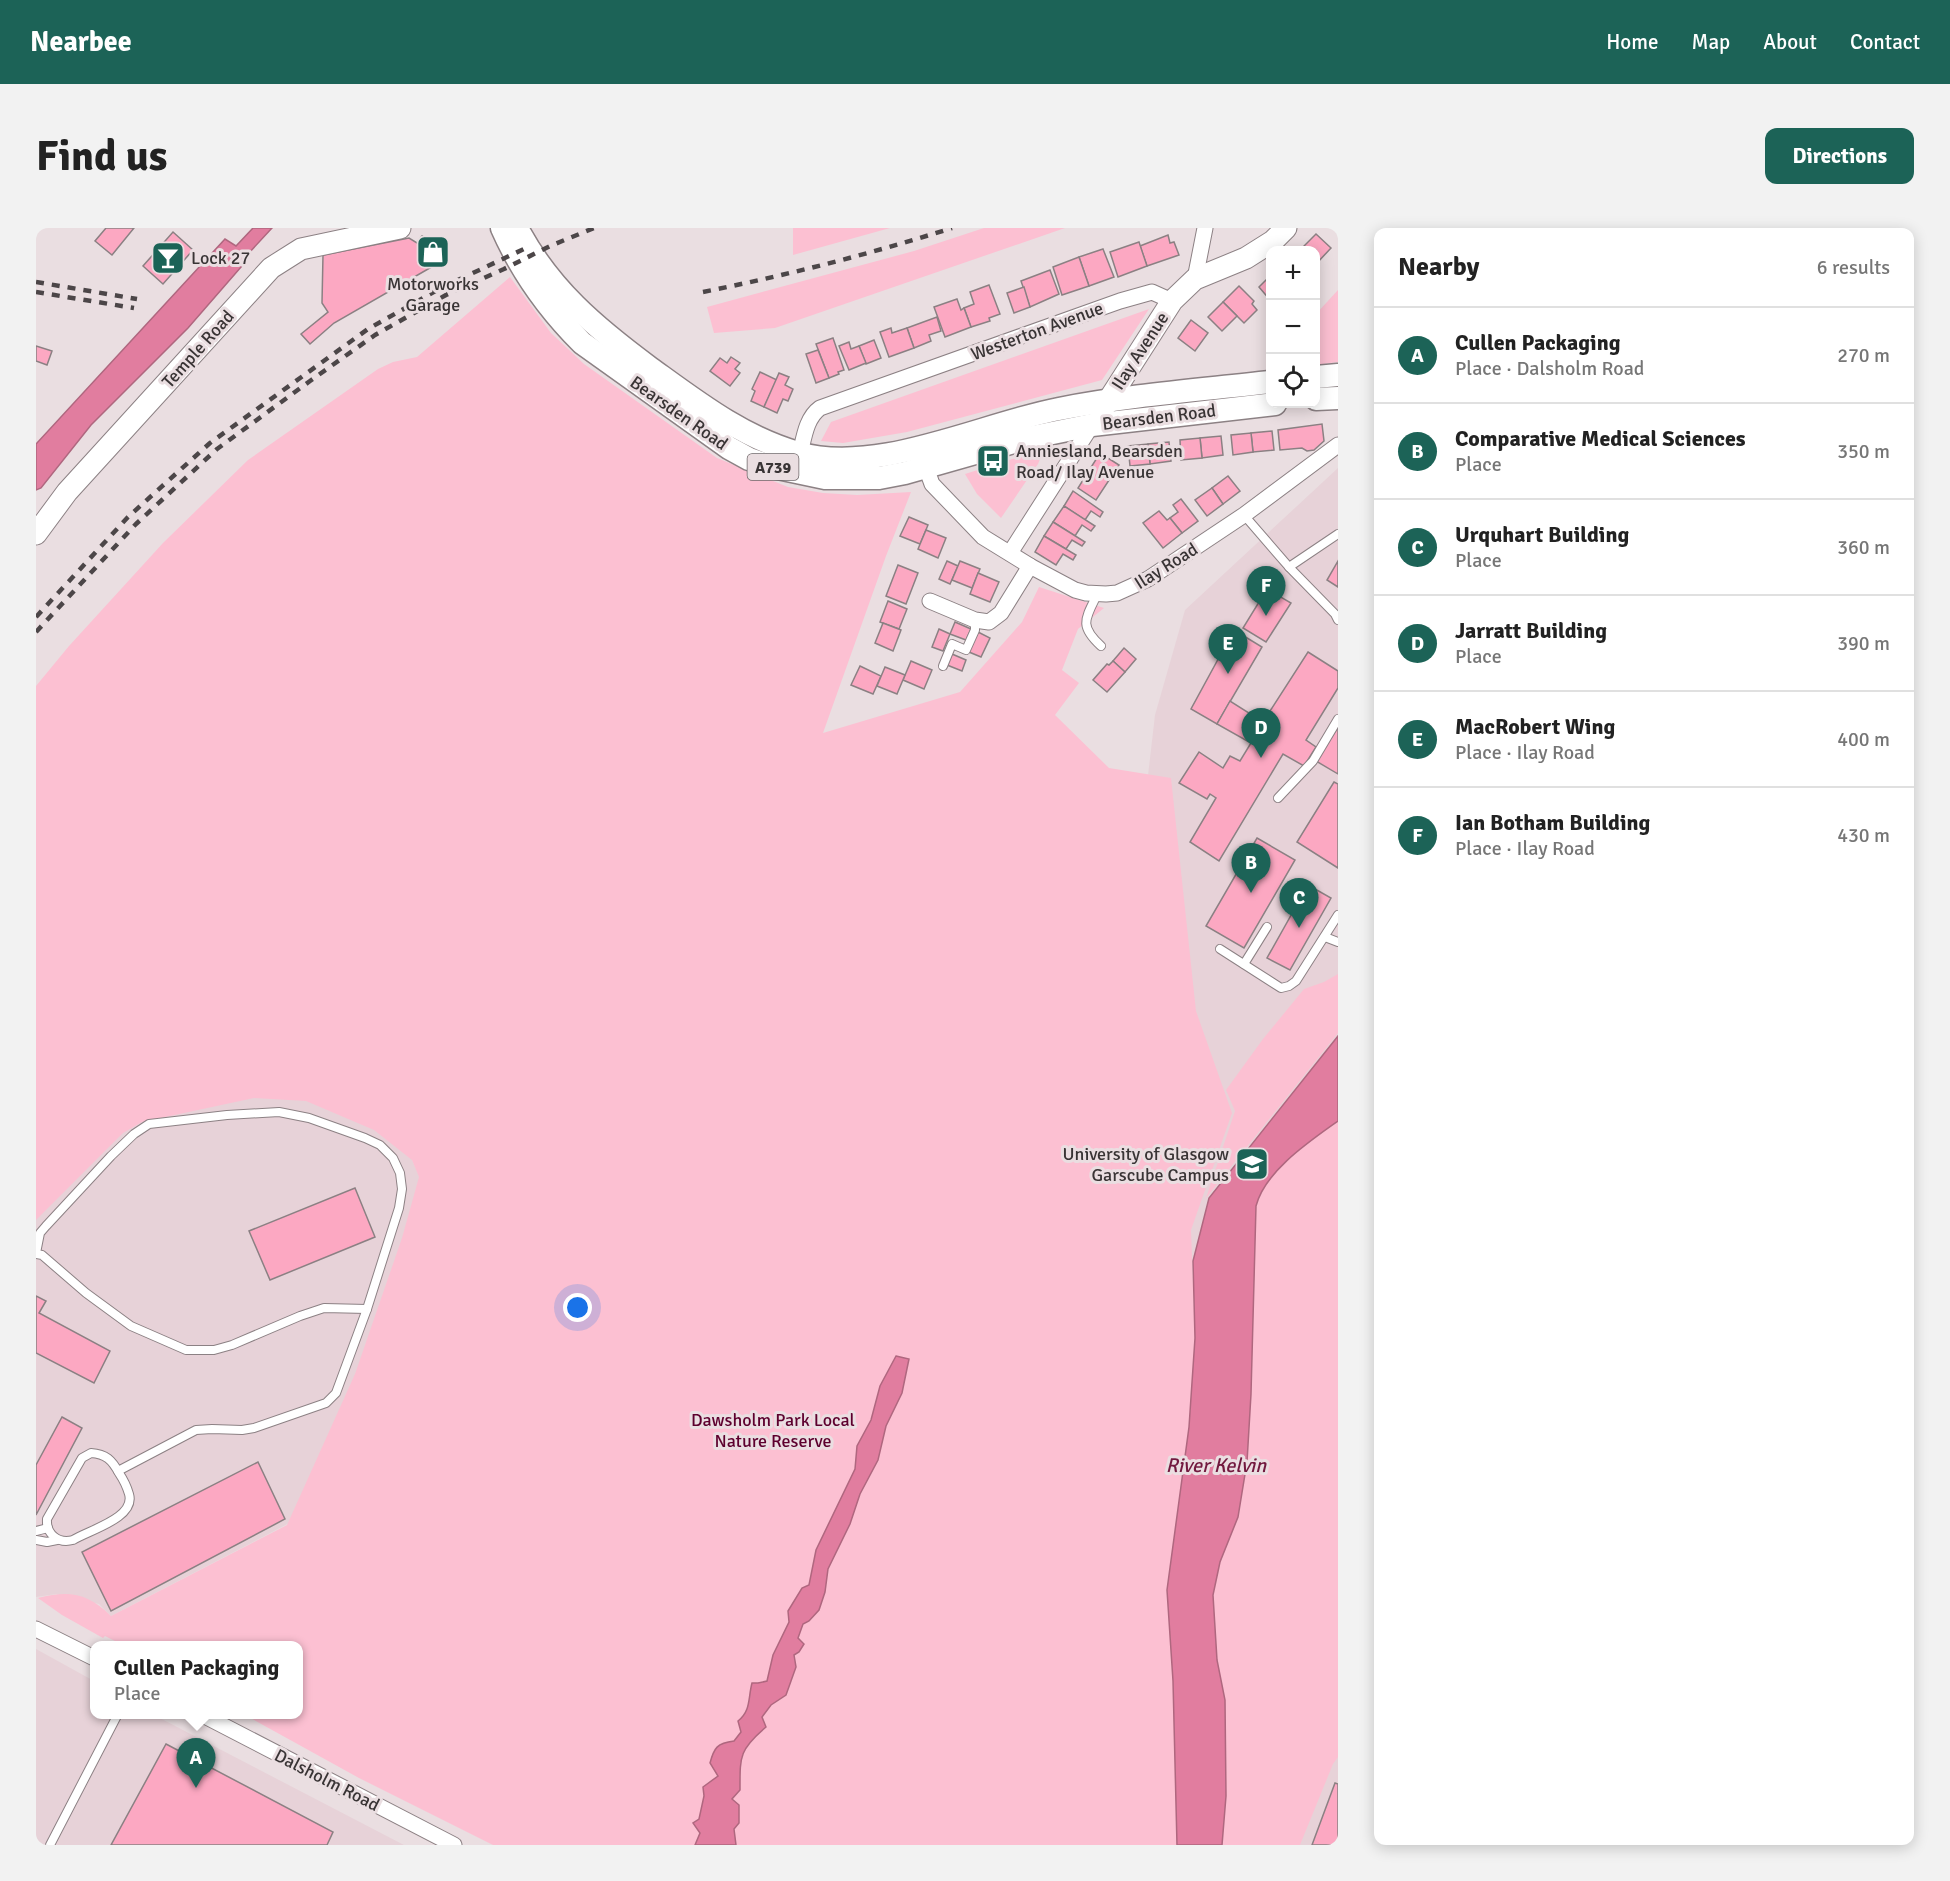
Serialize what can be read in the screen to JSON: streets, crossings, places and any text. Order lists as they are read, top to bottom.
{
  "streets": {
    "main road": ["Bearsden Road", "A739"],
    "street": [
      "Westerton Avenue",
      "Temple Road",
      "Ilay Avenue",
      "Ilay Road",
      "Dalsholm Road"
    ]
  },
  "crossings": [
    ["Westerton Avenue", "Ilay Avenue"],
    ["Westerton Avenue", "Bearsden Road"],
    ["Ilay Avenue", "Bearsden Road"],
    ["Ilay Avenue", "Ilay Road"],
    ["Bearsden Road", "Ilay Road"]
  ],
  "water": ["River Kelvin"],
  "parks": ["Dawsholm Park Local Nature Reserve"],
  "places": {
    "shop": ["Motorworks Garage"],
    "bar": ["Lock 27"],
    "bus stop": ["Anniesland, Bearsden Road/ Ilay Avenue"],
    "school or university": ["University of Glasgow Garscube Campus"]
  },
  "page": {
    "header": "Nearbee",
    "nav": [
      "Home",
      "Map",
      "About",
      "Contact"
    ],
    "buttons": "Directions",
    "title": "Find us",
    "heading": ["Nearby", "6 results"],
    "map_buttons": ["+", "−"],
    "list": [
      {
        "mark": "A",
        "name": "Cullen Packaging",
        "note": "Place · Dalsholm Road",
        "value": "270 m"
      },
      {
        "mark": "B",
        "name": "Comparative Medical Sciences",
        "note": "Place",
        "value": "350 m"
      },
      {
        "mark": "C",
        "name": "Urquhart Building",
        "note": "Place",
        "value": "360 m"
      },
      {
        "mark": "D",
        "name": "Jarratt Building",
        "note": "Place",
        "value": "390 m"
      },
      {
        "mark": "E",
        "name": "MacRobert Wing",
        "note": "Place · Ilay Road",
        "value": "400 m"
      },
      {
        "mark": "F",
        "name": "Ian Botham Building",
        "note": "Place · Ilay Road",
        "value": "430 m"
      }
    ],
    "pins": [
      "F",
      "E",
      "D",
      "B",
      "C",
      "A"
    ],
    "popup": ["Cullen Packaging", "Place"]
  }
}
